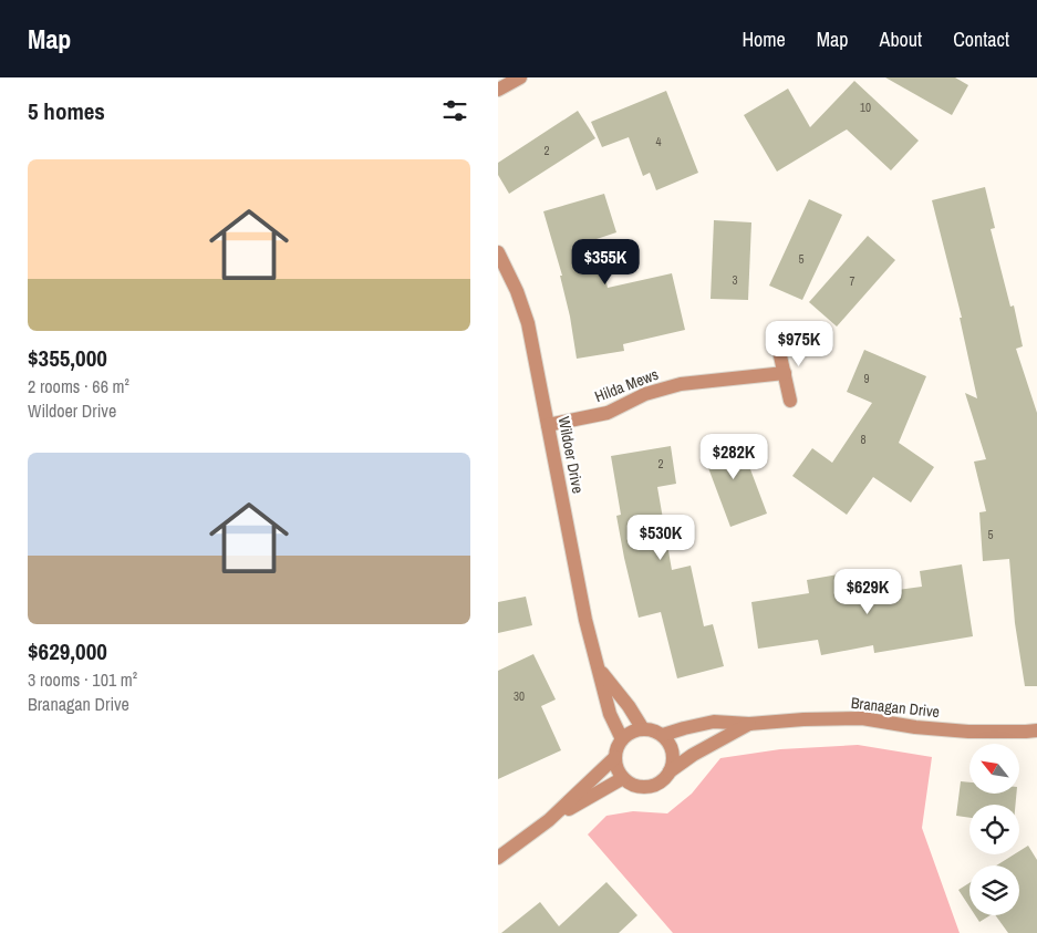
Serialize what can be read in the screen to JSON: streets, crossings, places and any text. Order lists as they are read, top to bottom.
{
  "streets": {
    "street": ["Hilda Mews", "Wildoer Drive", "Branagan Drive"]
  },
  "crossings": [
    ["Hilda Mews", "Wildoer Drive"],
    ["Wildoer Drive", "Branagan Drive"]
  ],
  "house_numbers": [
    "10",
    "4",
    "2",
    "5",
    "3",
    "7",
    "9",
    "8",
    "2",
    "5",
    "30"
  ],
  "north": "top left",
  "page": {
    "header": "Map",
    "nav": [
      "Home",
      "Map",
      "About",
      "Contact"
    ],
    "heading": "5 homes",
    "list": [
      {
        "name": "$355,000",
        "note": "2 rooms · 66 m² · Wildoer Drive"
      },
      {
        "name": "$629,000",
        "note": "3 rooms · 101 m² · Branagan Drive"
      }
    ],
    "price": [
      "$355K",
      "$975K",
      "$282K",
      "$530K",
      "$629K"
    ]
  }
}
